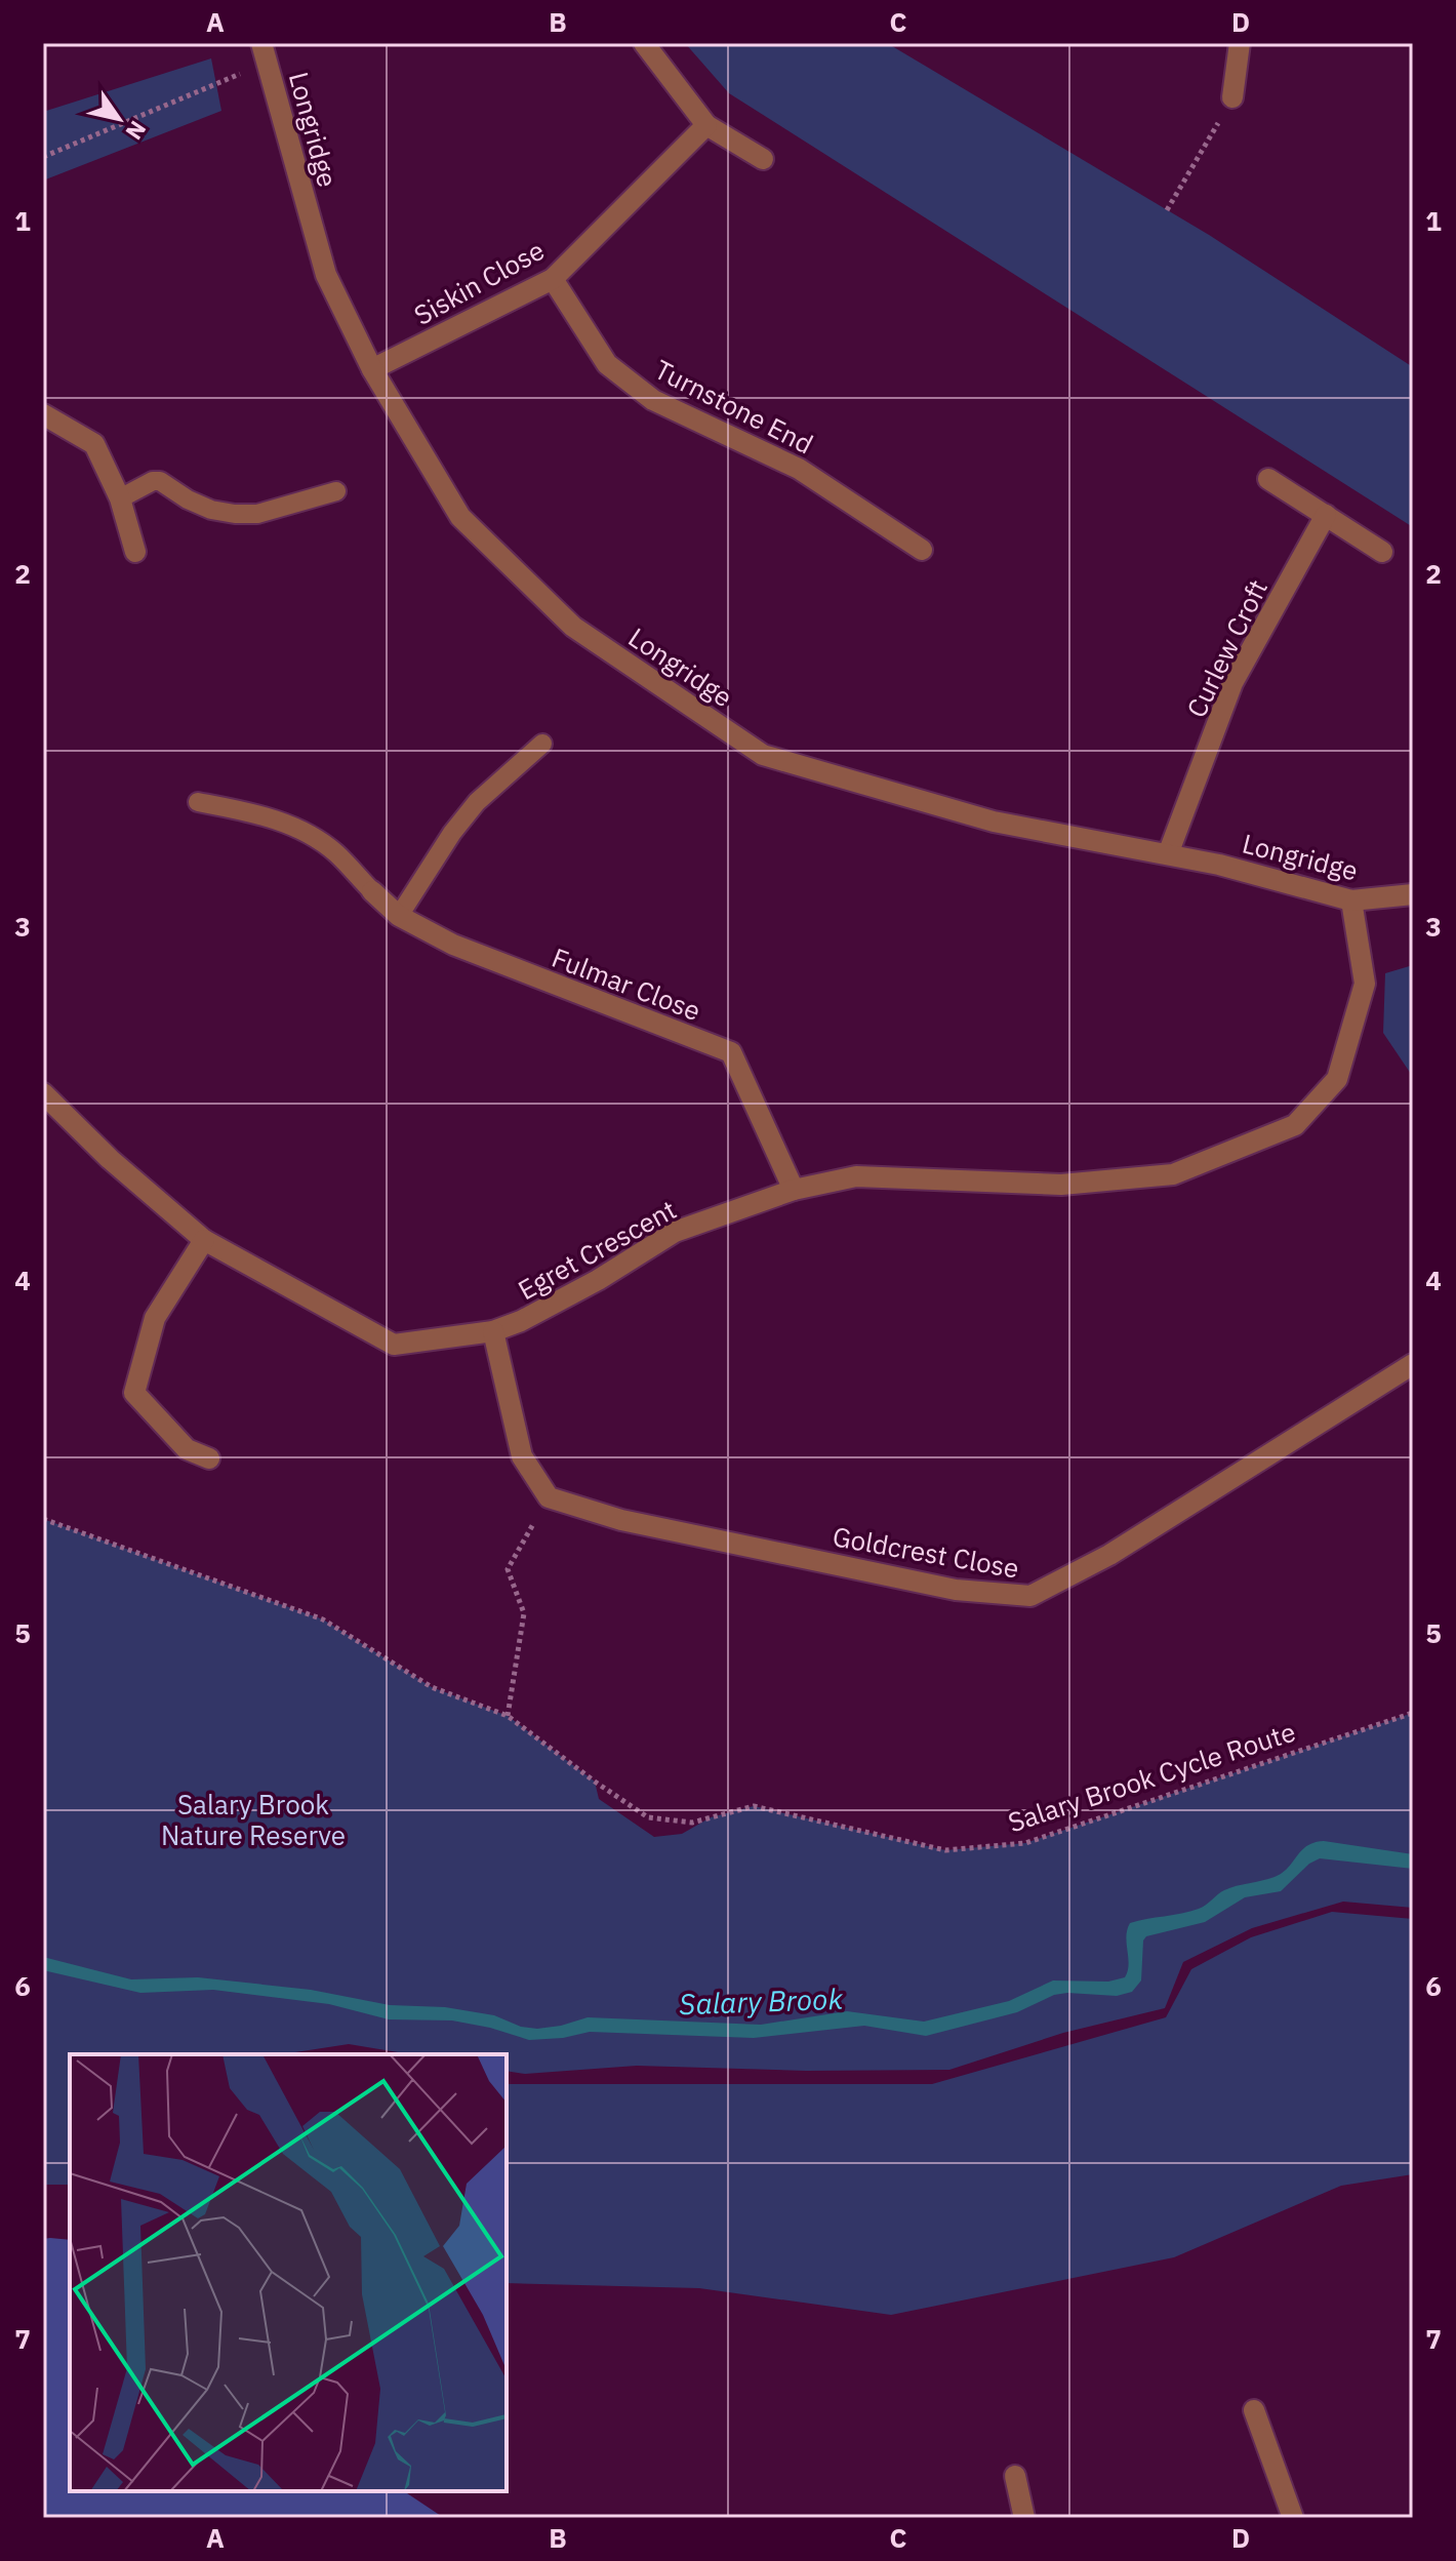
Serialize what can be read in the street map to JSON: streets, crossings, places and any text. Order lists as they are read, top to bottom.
{
  "streets": {
    "street": [
      "Longridge",
      "Siskin Close",
      "Turnstone End",
      "Curlew Croft",
      "Fulmar Close",
      "Egret Crescent",
      "Goldcrest Close"
    ],
    "path": ["Salary Brook Cycle Route"]
  },
  "crossings": [
    ["Longridge", "Siskin Close"],
    ["Longridge", "Curlew Croft"],
    ["Longridge", "Egret Crescent"],
    ["Siskin Close", "Turnstone End"],
    ["Fulmar Close", "Egret Crescent"]
  ],
  "water": ["Salary Brook"],
  "parks": ["Salary Brook Nature Reserve"],
  "north": "bottom right",
  "grid": {
    "columns": [
      "A",
      "B",
      "C",
      "D"
    ],
    "rows": [
      "1",
      "2",
      "3",
      "4",
      "5",
      "6",
      "7"
    ]
  }
}
